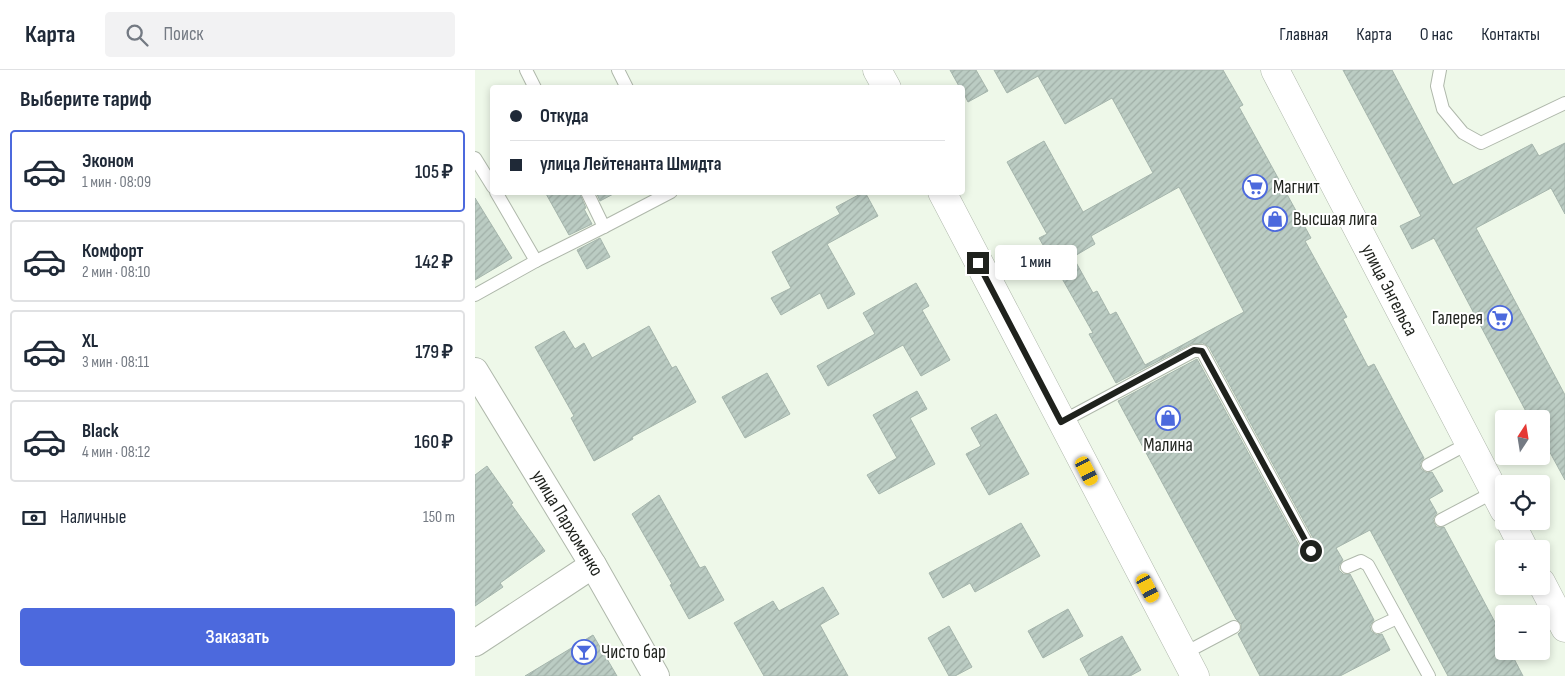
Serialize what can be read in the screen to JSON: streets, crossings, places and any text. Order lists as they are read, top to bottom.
{
  "streets": {
    "street": ["улица Энгельса", "улица Пархоменко"]
  },
  "places": {
    "supermarket": ["Магнит", "Галерея"],
    "shop": ["Высшая лига", "Малина"],
    "bar": ["Чисто бар"]
  },
  "north": "top",
  "page": {
    "header": "Карта",
    "search": "Поиск",
    "nav": [
      "Главная",
      "Карта",
      "О нас",
      "Контакты"
    ],
    "heading": "Выберите тариф",
    "banner": ["Откуда", "улица Лейтенанта Шмидта"],
    "list": [
      {
        "name": "Эконом",
        "note": "1 мин · 08:09",
        "value": "105 ₽"
      },
      {
        "name": "Комфорт",
        "note": "2 мин · 08:10",
        "value": "142 ₽"
      },
      {
        "name": "XL",
        "note": "3 мин · 08:11",
        "value": "179 ₽"
      },
      {
        "name": "Black",
        "note": "4 мин · 08:12",
        "value": "160 ₽"
      }
    ],
    "bubble": "1 мин",
    "map_buttons": ["+", "−"],
    "pay": ["Наличные", "150 m"],
    "buttons": "Заказать"
  }
}
